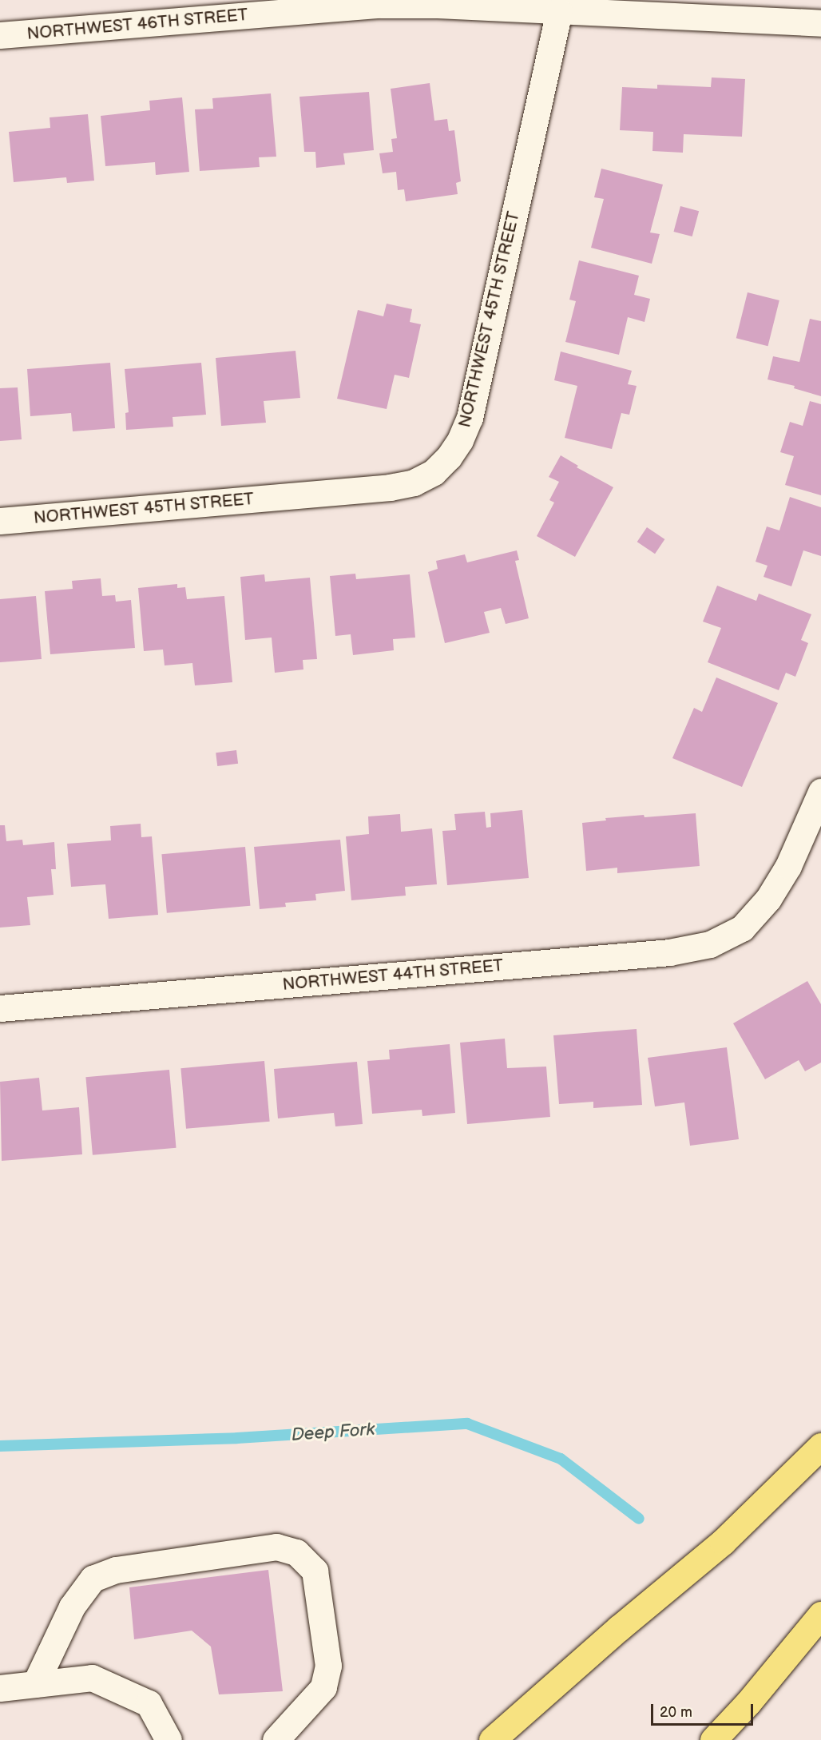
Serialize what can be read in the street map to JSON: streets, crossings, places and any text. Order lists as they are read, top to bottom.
{
  "streets": {
    "street": ["NORTHWEST 46TH STREET", "NORTHWEST 45TH STREET", "NORTHWEST 44TH STREET"]
  },
  "crossings": [
    ["NORTHWEST 46TH STREET", "NORTHWEST 45TH STREET"]
  ],
  "water": ["Deep Fork"],
  "scale_bar": "20 m"
}
